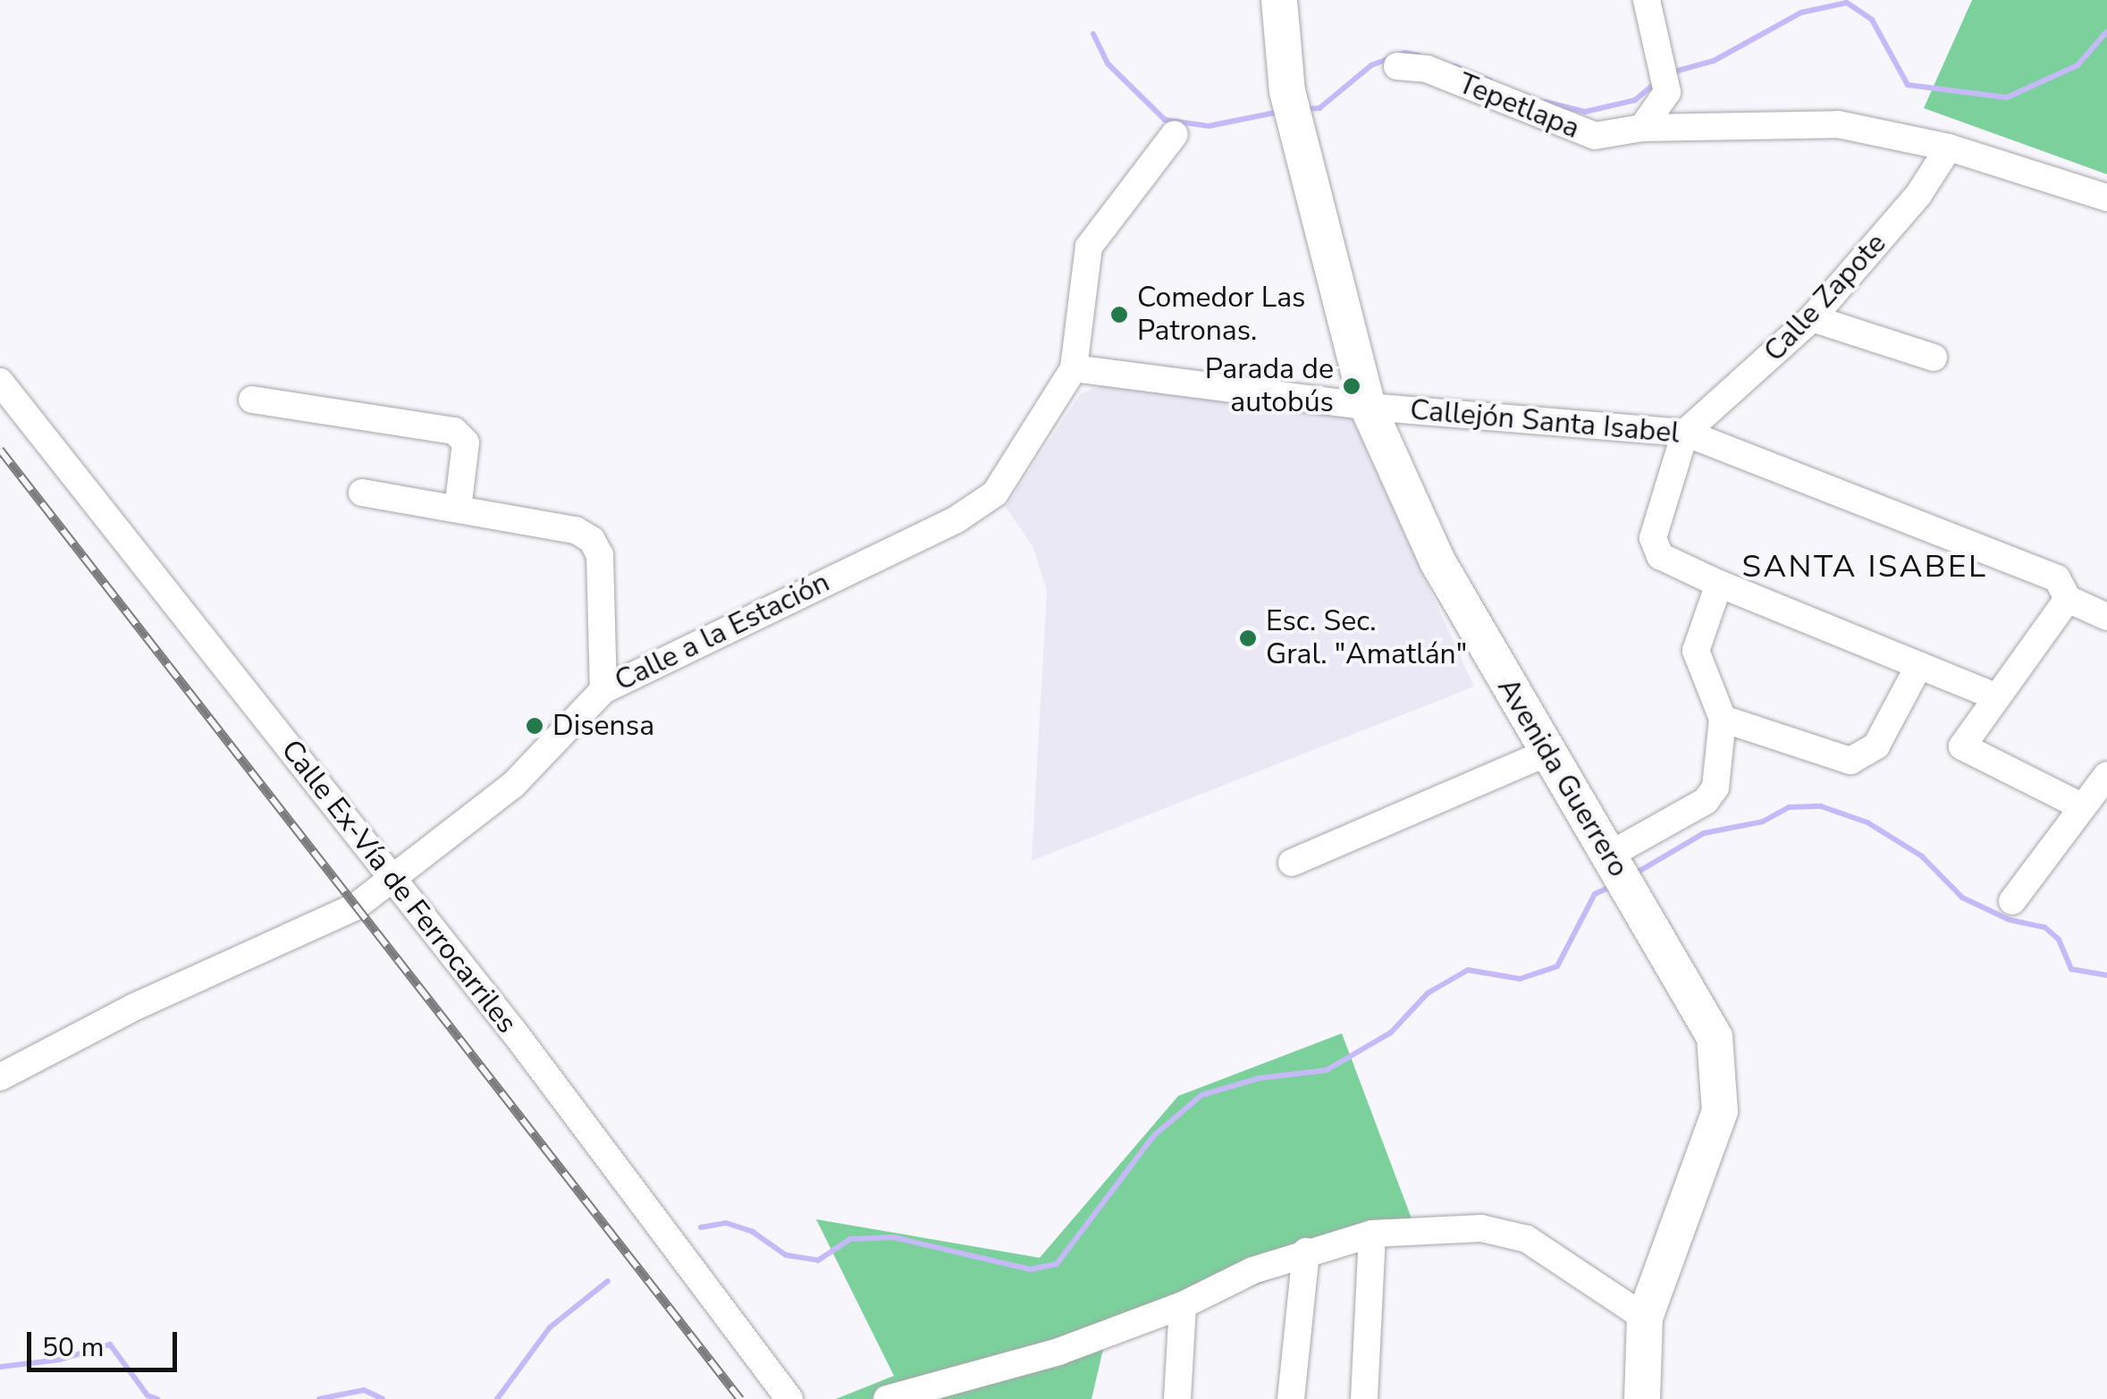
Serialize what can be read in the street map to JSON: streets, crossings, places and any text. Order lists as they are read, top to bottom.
{
  "streets": {
    "main road": ["Avenida Guerrero"],
    "street": [
      "Tepetlapa",
      "Calle Zapote",
      "Callejón Santa Isabel",
      "Calle a la Estación",
      "Calle Ex-Vía de Ferrocarriles"
    ]
  },
  "crossings": [
    ["Tepetlapa", "Calle Zapote"],
    ["Calle Zapote", "Callejón Santa Isabel"],
    ["Callejón Santa Isabel", "Avenida Guerrero"],
    ["Calle a la Estación", "Calle Ex-Vía de Ferrocarriles"]
  ],
  "districts": ["SANTA ISABEL"],
  "places": [
    "Comedor Las Patronas.",
    "Parada de autobús",
    "Esc. Sec. Gral. \"Amatlán\"",
    "Disensa"
  ],
  "scale_bar": "50 m"
}
